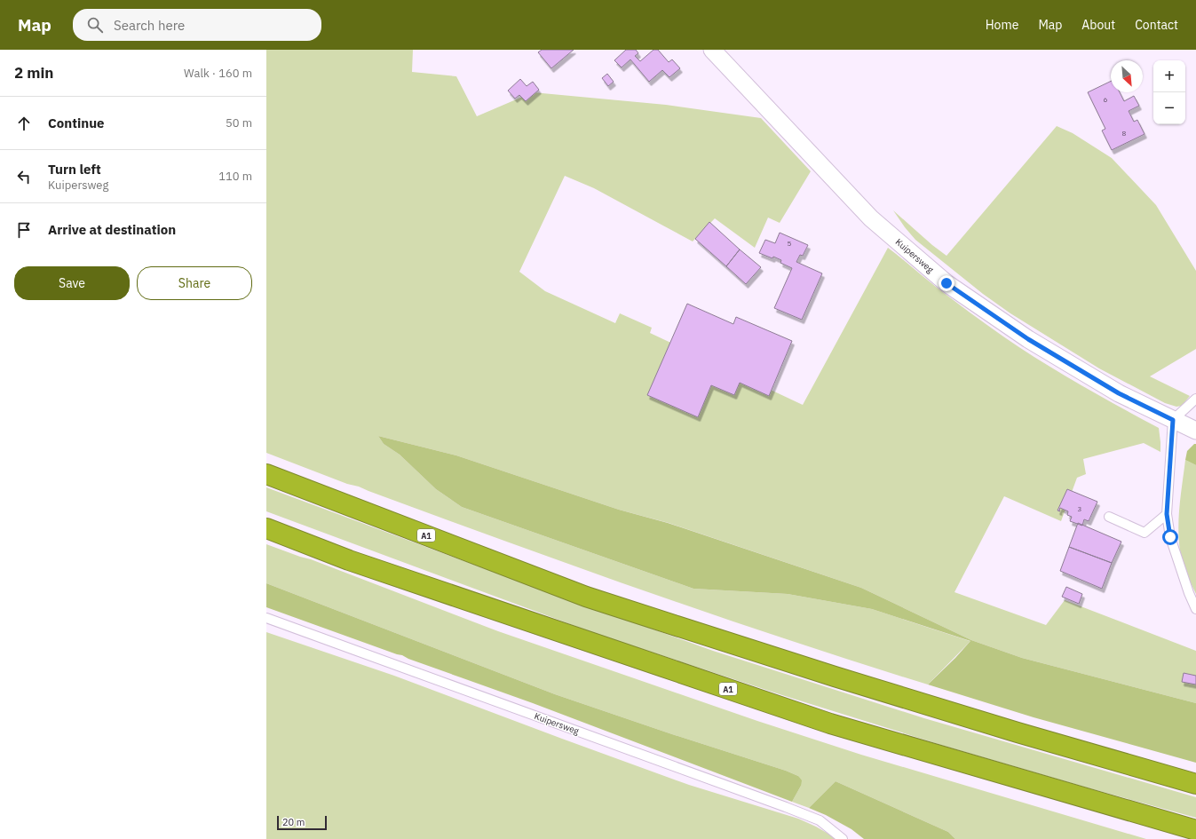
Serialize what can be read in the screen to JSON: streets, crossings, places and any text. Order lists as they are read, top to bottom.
{
  "streets": {
    "highway": ["A1"],
    "street": ["Kuipersweg"]
  },
  "house_numbers": [
    "6",
    "8",
    "5",
    "3"
  ],
  "scale_bar": "20 m",
  "north": "bottom right",
  "page": {
    "header": "Map",
    "search": "Search here",
    "nav": [
      "Home",
      "Map",
      "About",
      "Contact"
    ],
    "heading": ["2 min", "Walk · 160 m"],
    "map_buttons": ["+", "−"],
    "list": [
      ["Continue", "50 m"],
      ["Turn left", "Kuipersweg", "110 m"],
      "Arrive at destination"
    ],
    "buttons": ["Save", "Share"],
    "scale": "20 m"
  }
}
